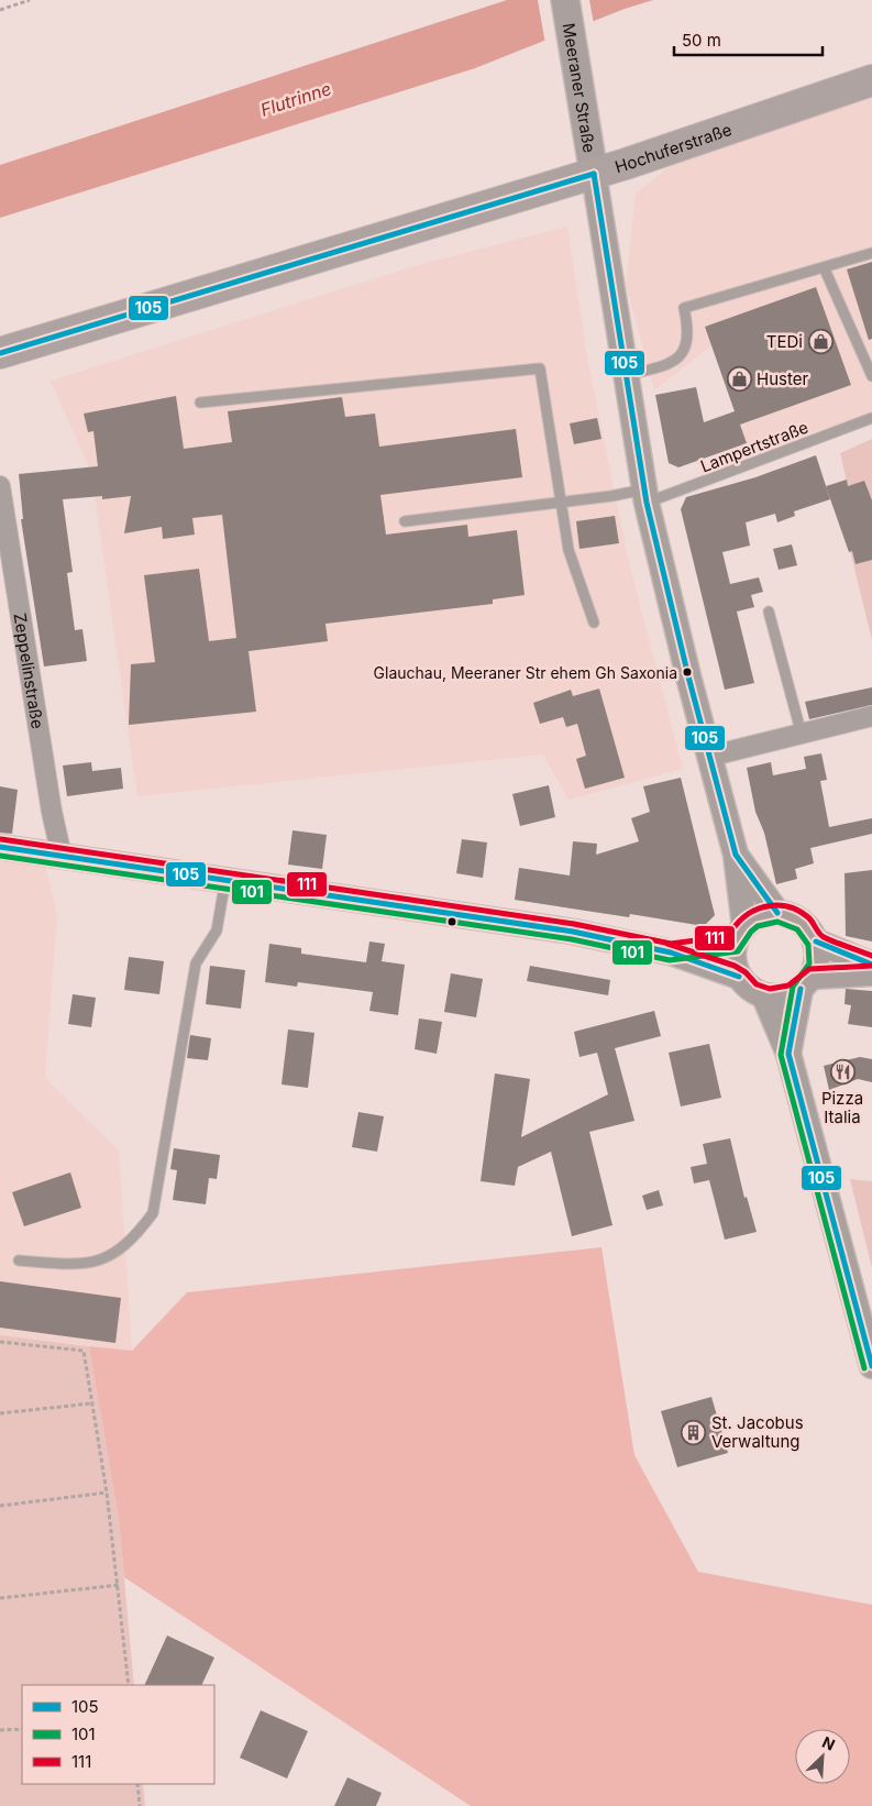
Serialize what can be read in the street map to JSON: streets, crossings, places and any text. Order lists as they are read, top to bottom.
{
  "streets": {
    "main road": ["Meeraner Straße", "Hochuferstraße"],
    "street": ["Zeppelinstraße"],
    "lane": ["Lampertstraße"]
  },
  "crossings": [
    ["Meeraner Straße", "Hochuferstraße"],
    ["Meeraner Straße", "Lampertstraße"]
  ],
  "water": ["Flutrinne"],
  "places": {
    "shop": ["TEDi", "Huster"],
    "other": ["Glauchau, Meeraner Str ehem Gh Saxonia"],
    "restaurant": ["Pizza Italia"],
    "building": ["St. Jacobus Verwaltung"]
  },
  "lines": ["transit line 105", "transit line 111", "transit line 101"],
  "legend": ["105", "101", "111"],
  "scale_bar": "50 m",
  "north": "top right"
}
